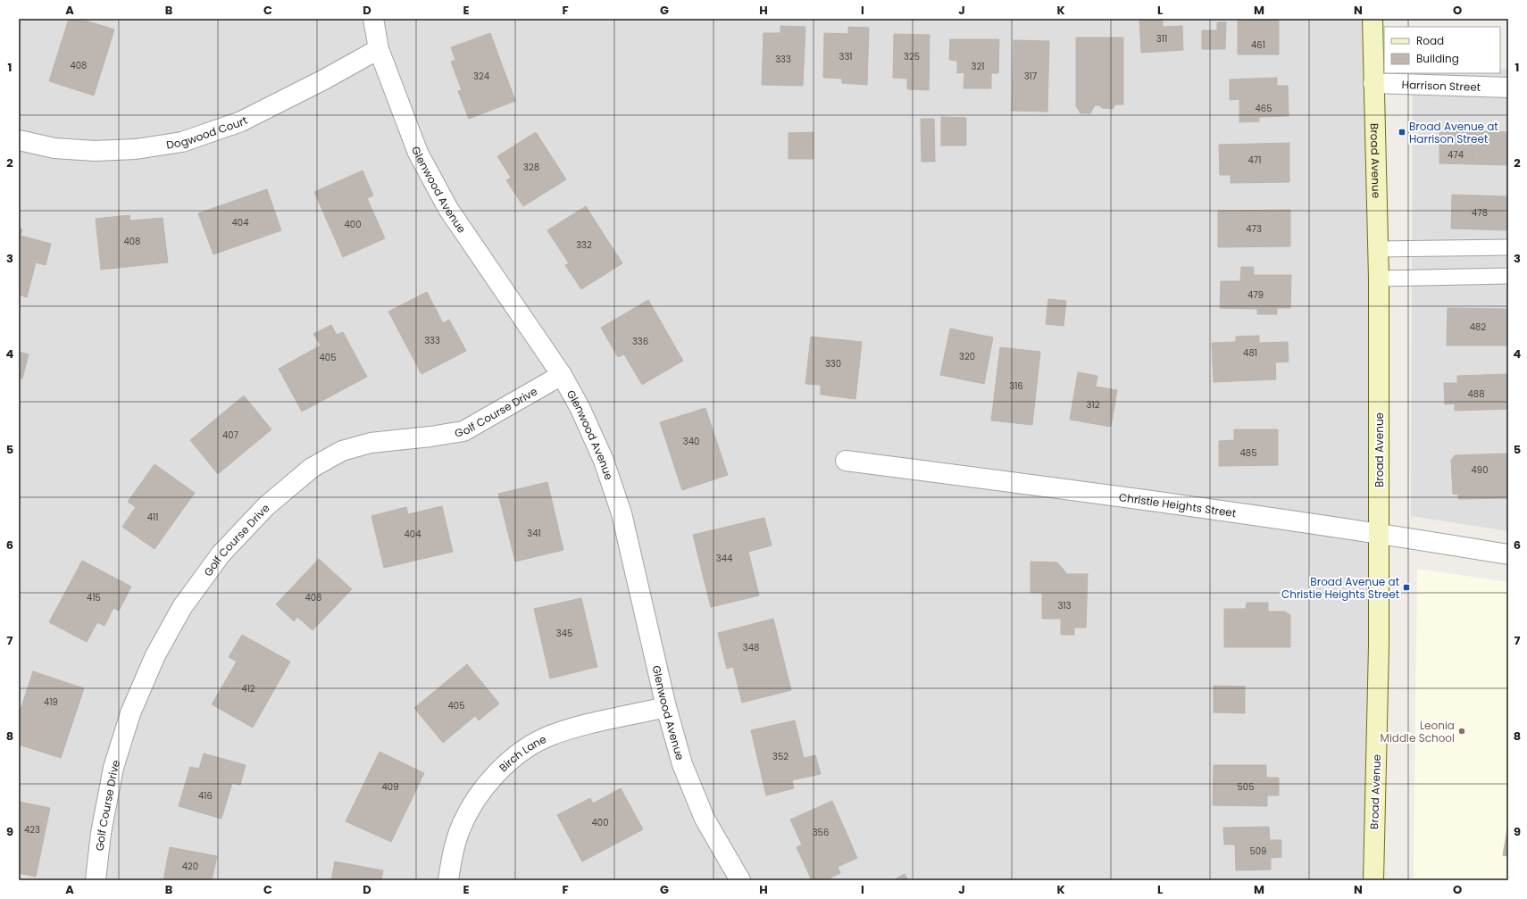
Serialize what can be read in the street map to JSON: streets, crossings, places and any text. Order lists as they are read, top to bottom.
{
  "streets": {
    "street": [
      "Harrison Street",
      "Dogwood Court",
      "Broad Avenue",
      "Glenwood Avenue",
      "Golf Course Drive",
      "Christie Heights Street",
      "Birch Lane"
    ]
  },
  "crossings": [
    ["Harrison Street", "Broad Avenue"],
    ["Dogwood Court", "Glenwood Avenue"],
    ["Broad Avenue", "Christie Heights Street"],
    ["Glenwood Avenue", "Golf Course Drive"],
    ["Glenwood Avenue", "Birch Lane"]
  ],
  "places": {
    "transit": ["Broad Avenue at Harrison Street", "Broad Avenue at Christie Heights Street"],
    "other": ["Leonia Middle School"]
  },
  "house_numbers": [
    "311",
    "461",
    "331",
    "325",
    "333",
    "408",
    "321",
    "324",
    "317",
    "465",
    "474",
    "471",
    "328",
    "478",
    "404",
    "400",
    "473",
    "408",
    "332",
    "479",
    "482",
    "333",
    "336",
    "481",
    "320",
    "405",
    "330",
    "316",
    "488",
    "312",
    "407",
    "340",
    "485",
    "490",
    "411",
    "341",
    "404",
    "344",
    "415",
    "408",
    "313",
    "345",
    "348",
    "412",
    "419",
    "405",
    "352",
    "409",
    "505",
    "416",
    "400",
    "423",
    "356",
    "509",
    "420"
  ],
  "legend": ["Road", "Building"],
  "grid": {
    "columns": [
      "A",
      "B",
      "C",
      "D",
      "E",
      "F",
      "G",
      "H",
      "I",
      "J",
      "K",
      "L",
      "M",
      "N",
      "O"
    ],
    "rows": [
      "1",
      "2",
      "3",
      "4",
      "5",
      "6",
      "7",
      "8",
      "9"
    ]
  }
}
